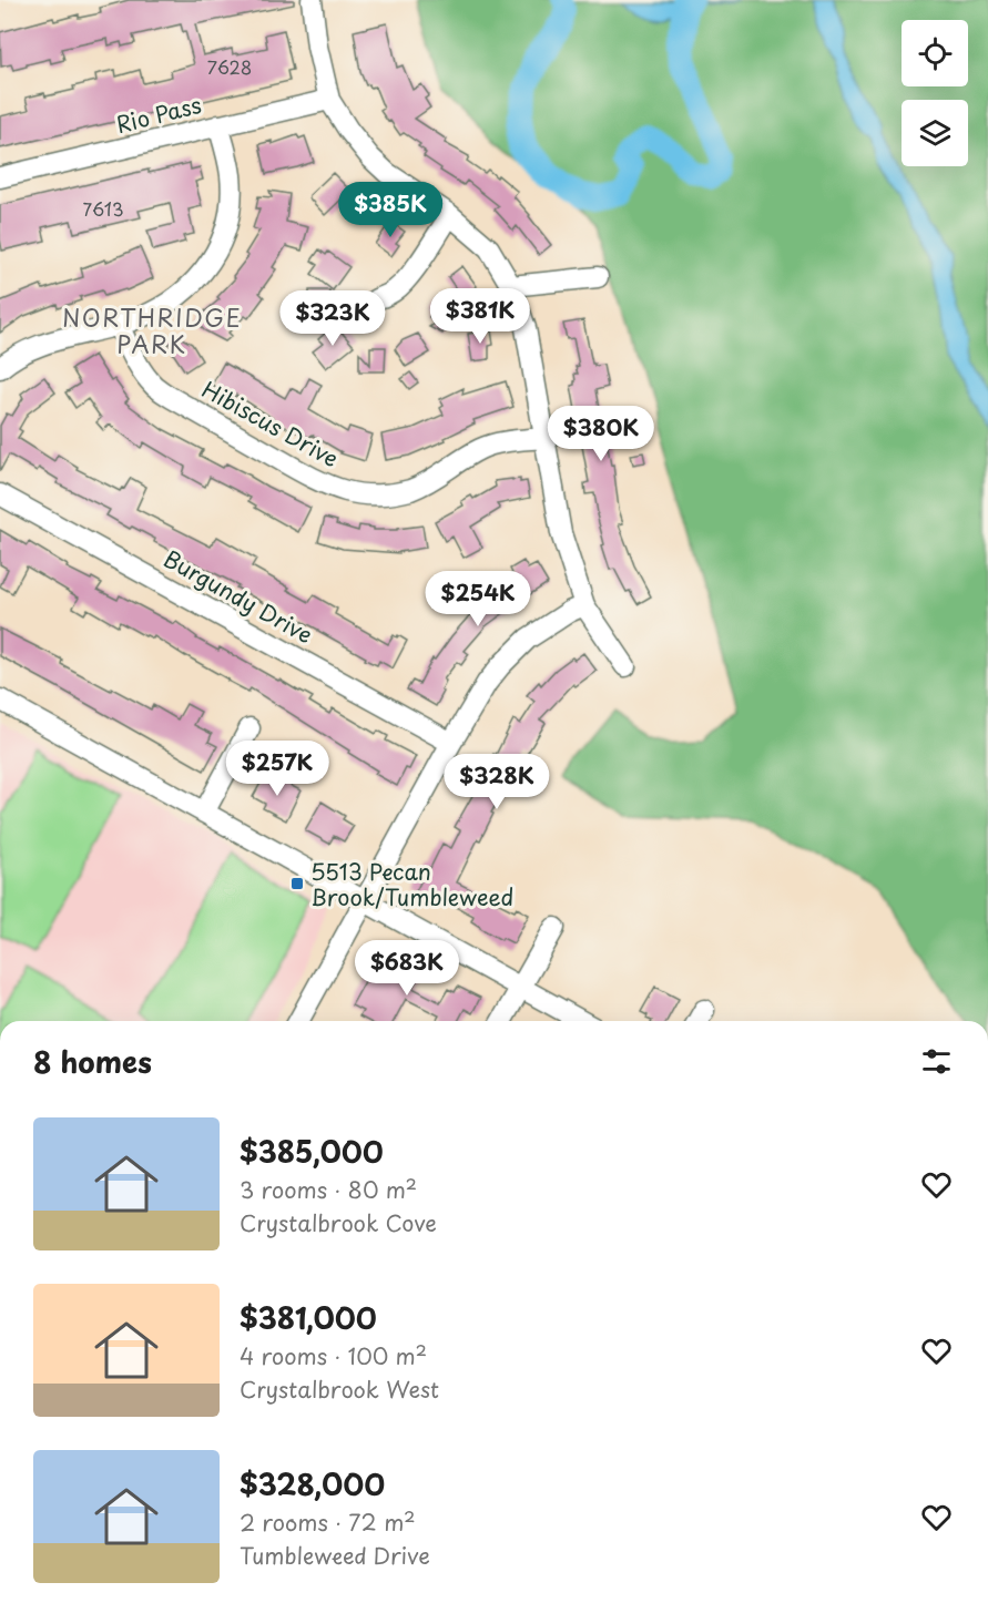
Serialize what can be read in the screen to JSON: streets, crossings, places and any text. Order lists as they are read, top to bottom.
{
  "streets": {
    "street": ["Rio Pass", "Hibiscus Drive", "Burgundy Drive"]
  },
  "districts": ["NORTHRIDGE PARK"],
  "places": {
    "transit": ["5513 Pecan Brook/Tumbleweed"]
  },
  "house_numbers": ["7628", "7613"],
  "page": {
    "price": [
      "$385K",
      "$381K",
      "$323K",
      "$380K",
      "$254K",
      "$257K",
      "$328K",
      "$683K"
    ],
    "heading": "8 homes",
    "list": [
      {
        "name": "$385,000",
        "note": "3 rooms · 80 m² · Crystalbrook Cove"
      },
      {
        "name": "$381,000",
        "note": "4 rooms · 100 m² · Crystalbrook West"
      },
      {
        "name": "$328,000",
        "note": "2 rooms · 72 m² · Tumbleweed Drive"
      }
    ]
  }
}
